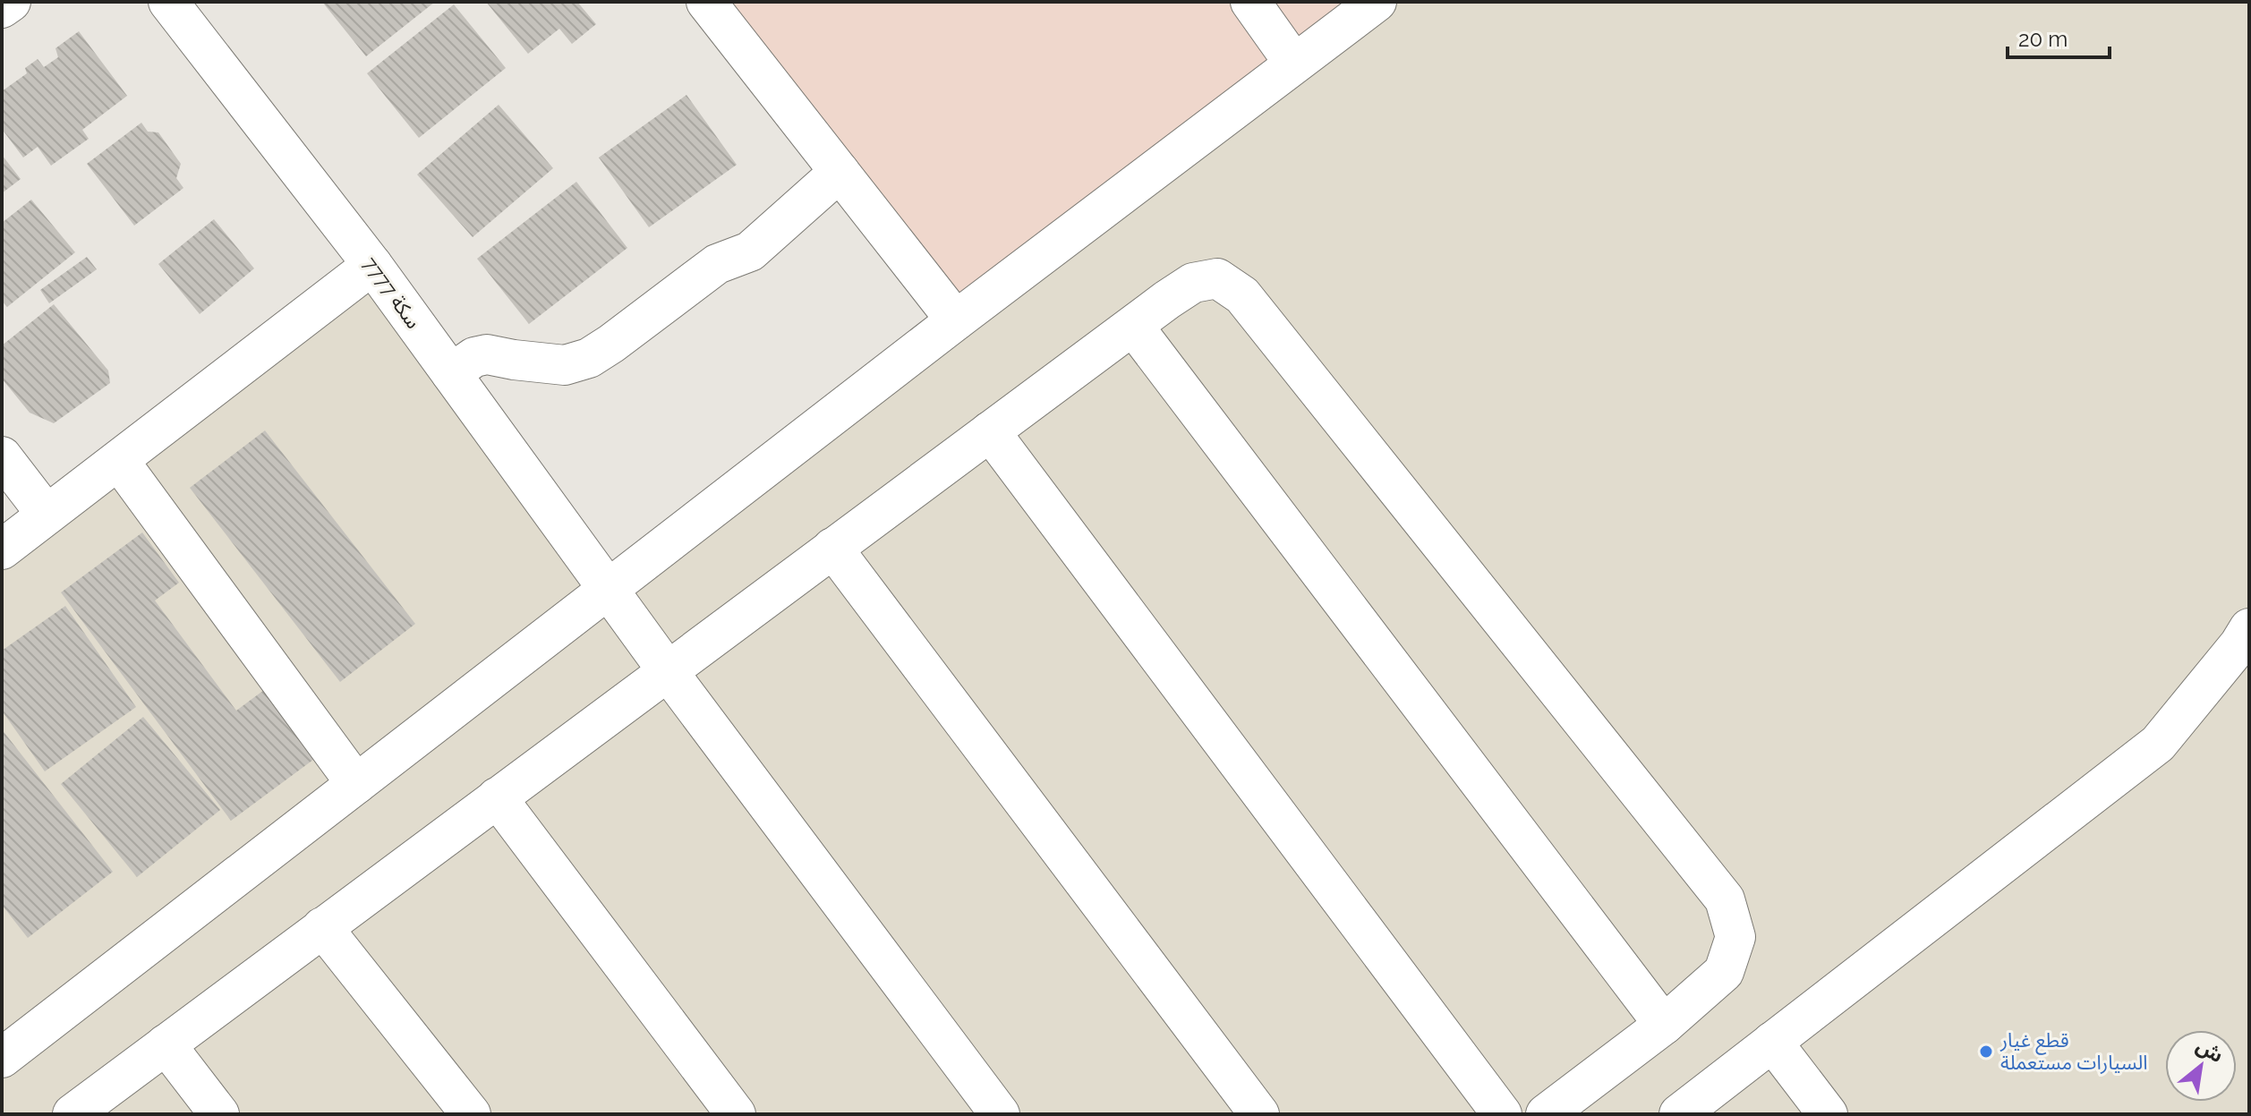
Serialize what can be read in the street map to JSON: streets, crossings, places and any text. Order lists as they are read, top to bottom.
{
  "streets": {
    "street": ["سكة 7777"]
  },
  "places": ["قطع غيار السيارات مستعملة"],
  "scale_bar": "20 m",
  "north": "top right"
}
